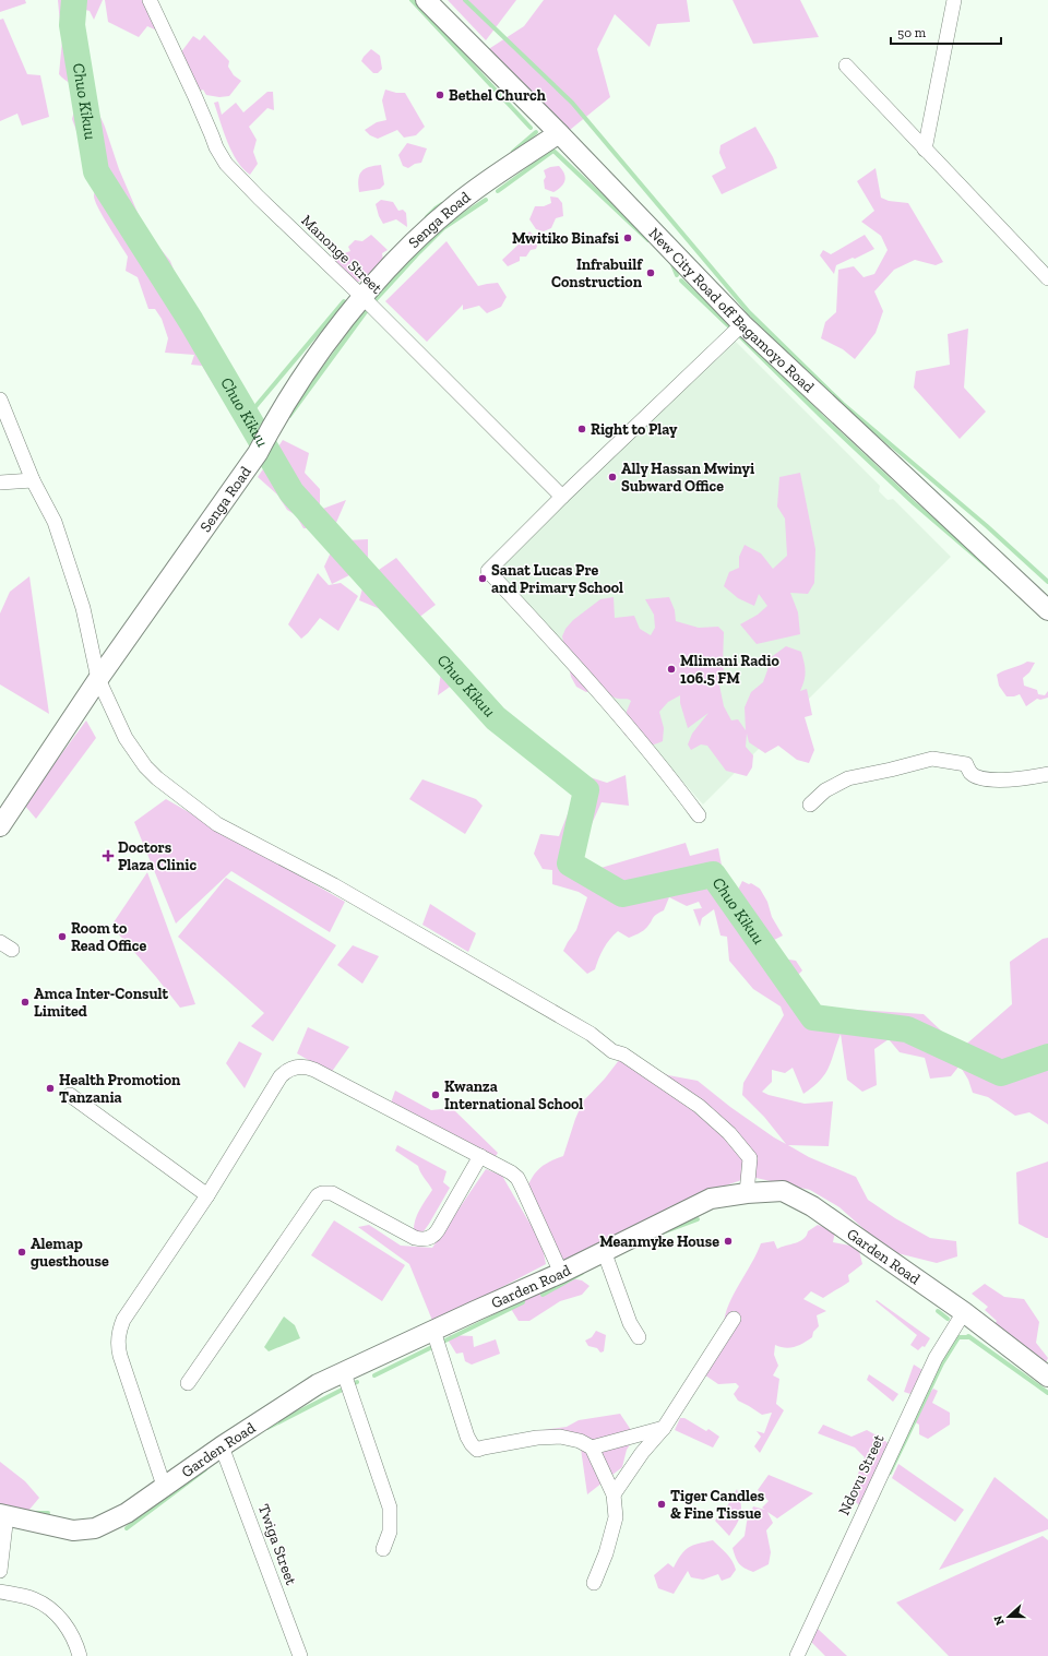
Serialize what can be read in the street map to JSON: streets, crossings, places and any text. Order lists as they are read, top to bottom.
{
  "streets": {
    "street": [
      "Senga Road",
      "Manonge Street",
      "New City Road off Bagamoyo Road",
      "Garden Road",
      "Ndovu Street",
      "Twiga Street"
    ]
  },
  "crossings": [
    ["Senga Road", "Manonge Street"],
    ["Senga Road", "New City Road off Bagamoyo Road"],
    ["Garden Road", "Ndovu Street"],
    ["Garden Road", "Twiga Street"]
  ],
  "water": ["Chuo Kikuu"],
  "places": {
    "other": [
      "Bethel Church",
      "Mwitiko Binafsi",
      "Infrabuilf Construction",
      "Right to Play",
      "Ally Hassan Mwinyi Subward Office",
      "Sanat Lucas Pre and Primary School",
      "Mlimani Radio 106.5 FM",
      "Room to Read Office",
      "Amca Inter-Consult Limited",
      "Health Promotion Tanzania",
      "Kwanza International School",
      "Meanmyke House",
      "Alemap guesthouse",
      "Tiger Candles & Fine Tissue"
    ],
    "health": ["Doctors Plaza Clinic"]
  },
  "scale_bar": "50 m",
  "north": "left"
}
